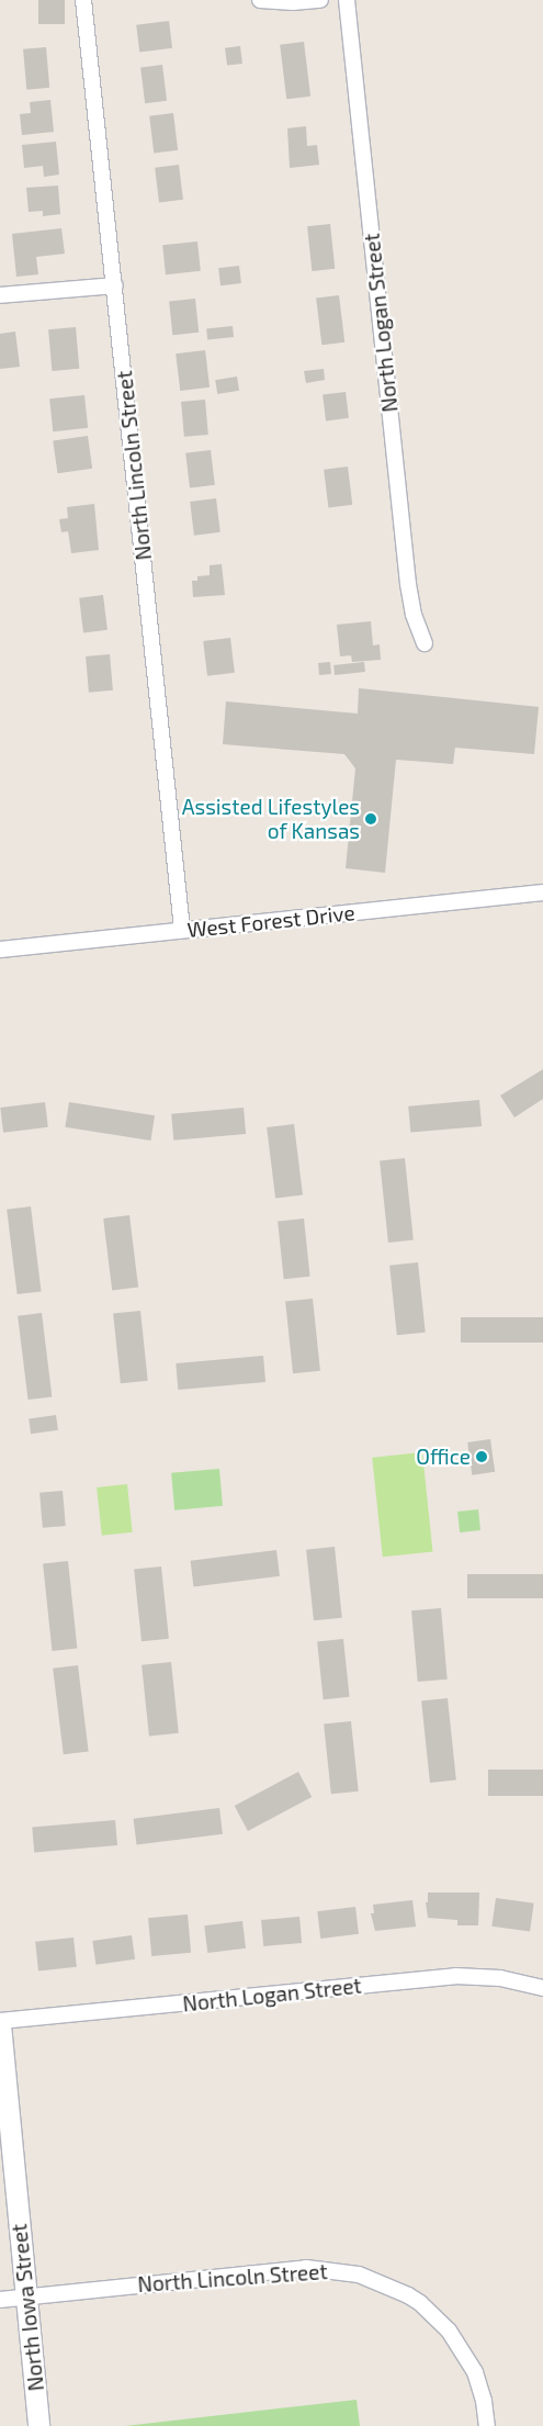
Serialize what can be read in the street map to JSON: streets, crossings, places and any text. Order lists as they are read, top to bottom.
{
  "streets": {
    "street": [
      "North Logan Street",
      "North Lincoln Street",
      "West Forest Drive",
      "North Iowa Street"
    ]
  },
  "crossings": [
    ["North Logan Street", "North Iowa Street"],
    ["North Lincoln Street", "West Forest Drive"],
    ["North Lincoln Street", "North Iowa Street"]
  ],
  "places": ["Assisted Lifestyles of Kansas", "Office"]
}
